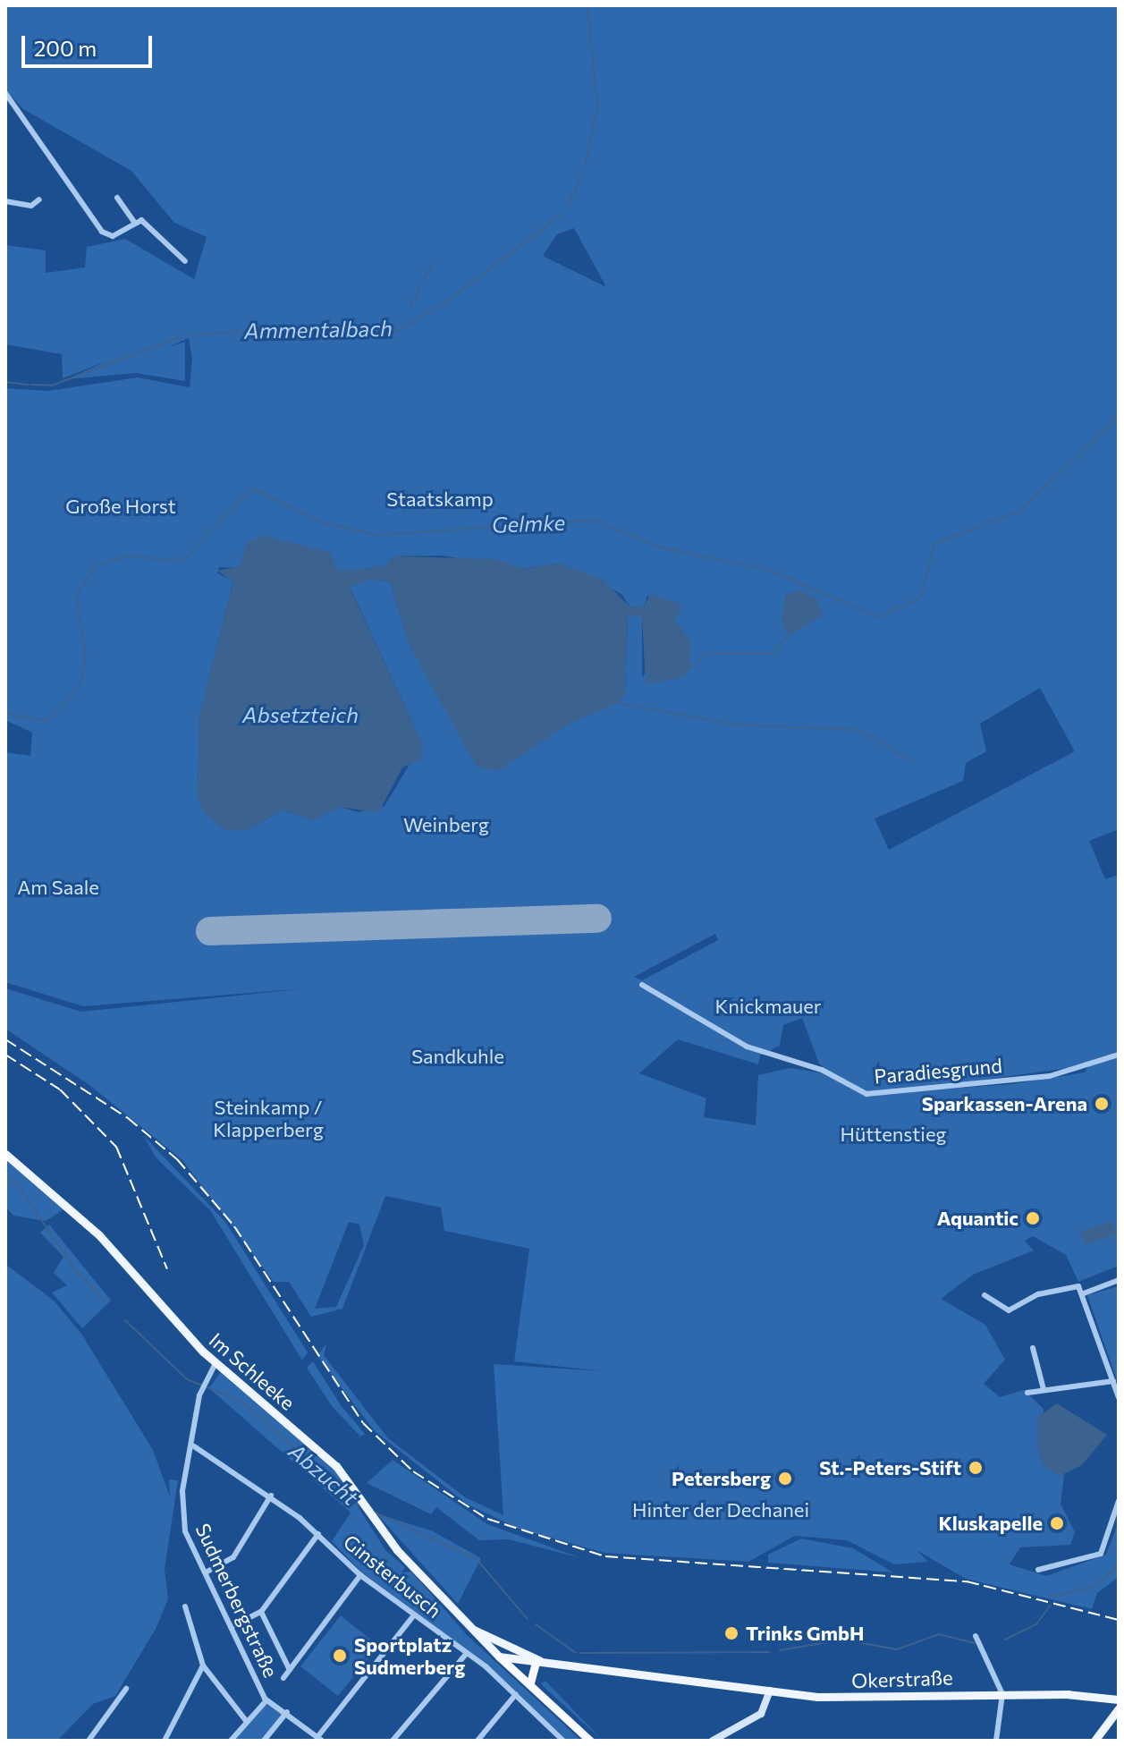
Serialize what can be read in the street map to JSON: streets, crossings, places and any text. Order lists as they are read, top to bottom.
{
  "streets": {
    "main road": ["Im Schleeke", "Okerstraße"],
    "street": ["Paradiesgrund", "Ginsterbusch", "Sudmerbergstraße"]
  },
  "crossings": [
    ["Im Schleeke", "Sudmerbergstraße"],
    ["Im Schleeke", "Okerstraße"],
    ["Ginsterbusch", "Sudmerbergstraße"]
  ],
  "water": [
    "Ammentalbach",
    "Gelmke",
    "Absetzteich",
    "Abzucht"
  ],
  "parks": [
    "Staatskamp",
    "Große Horst",
    "Weinberg",
    "Am Saale",
    "Knickmauer",
    "Sandkuhle",
    "Steinkamp / Klapperberg",
    "Hüttenstieg",
    "Hinter der Dechanei"
  ],
  "places": [
    "Sparkassen-Arena",
    "Aquantic",
    "St.-Peters-Stift",
    "Petersberg",
    "Kluskapelle",
    "Trinks GmbH",
    "Sportplatz Sudmerberg"
  ],
  "scale_bar": "200 m"
}
